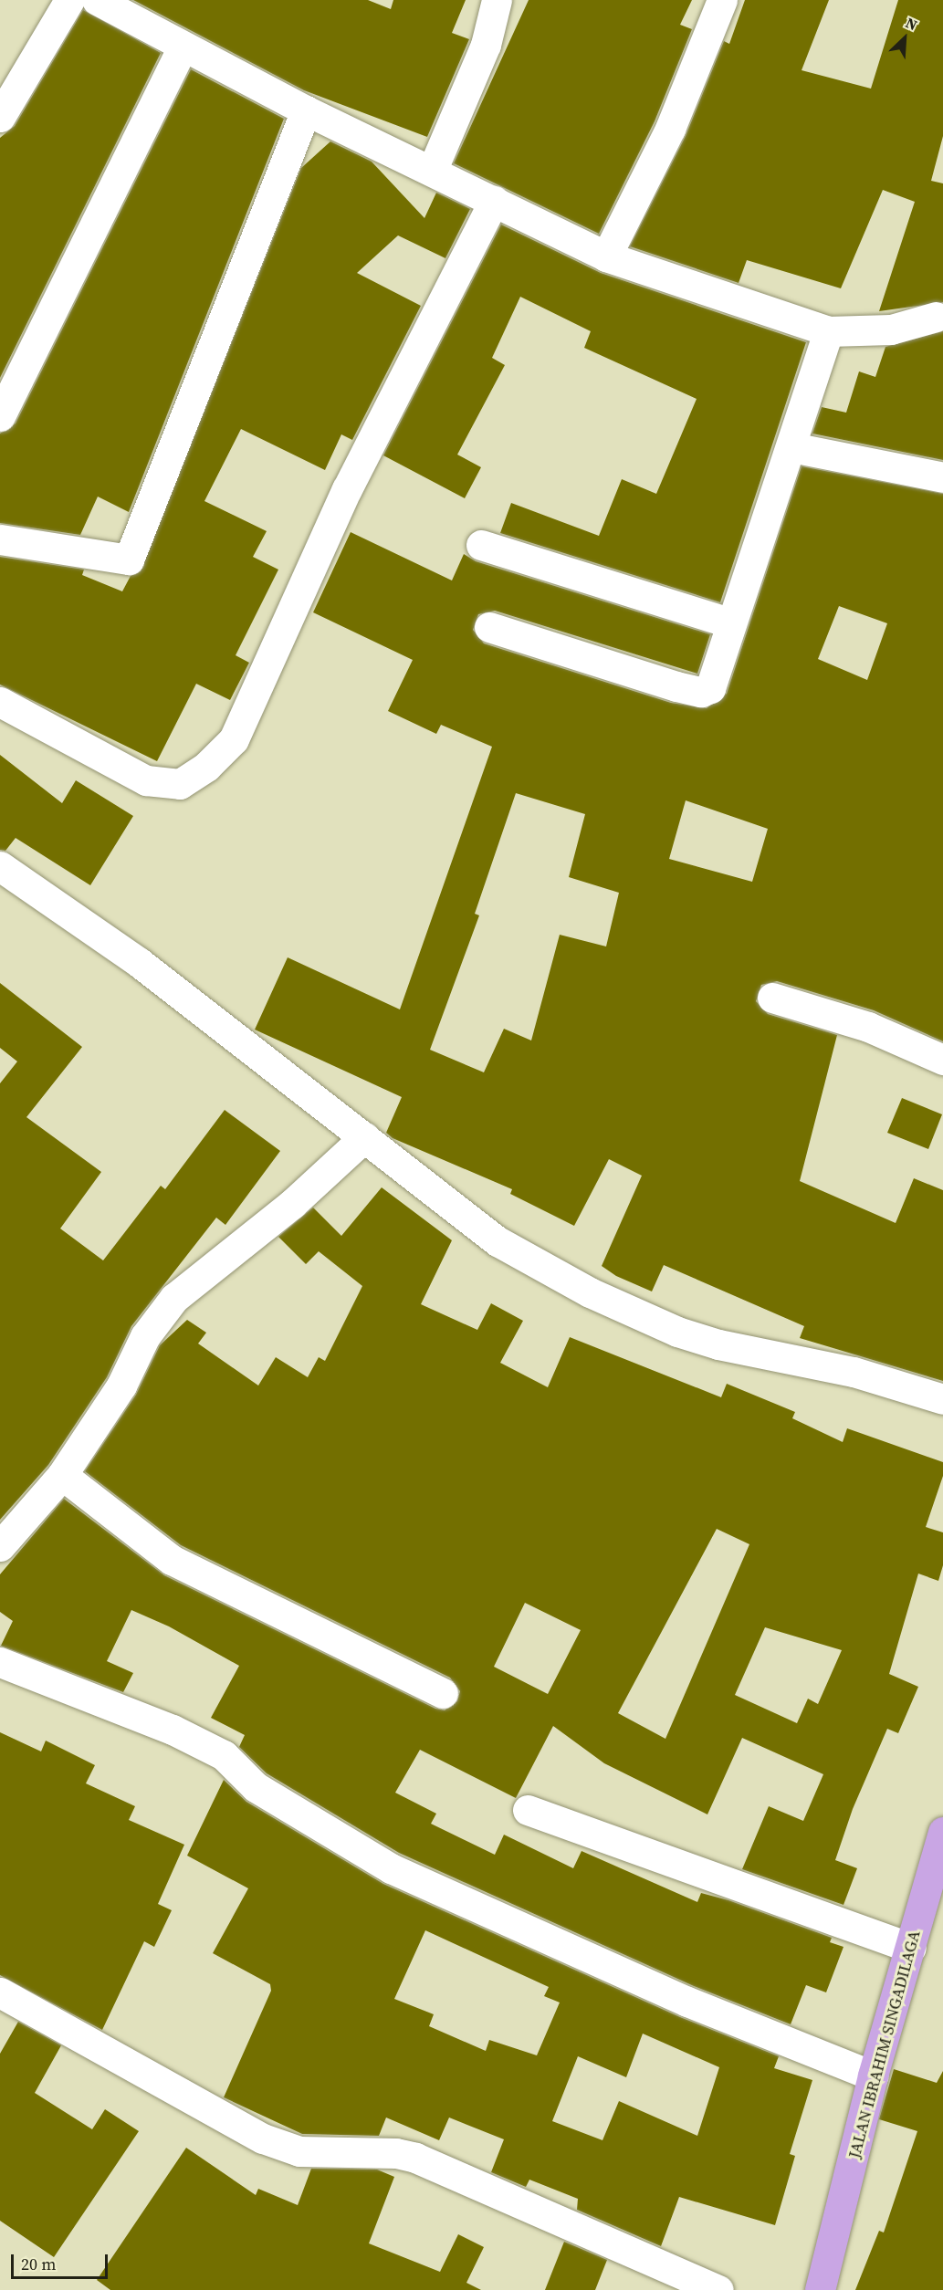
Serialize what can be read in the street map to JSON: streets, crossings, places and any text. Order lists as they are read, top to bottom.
{
  "streets": {
    "highway": ["JALAN IBRAHIM SINGADILAGA"]
  },
  "scale_bar": "20 m",
  "north": "top right"
}
